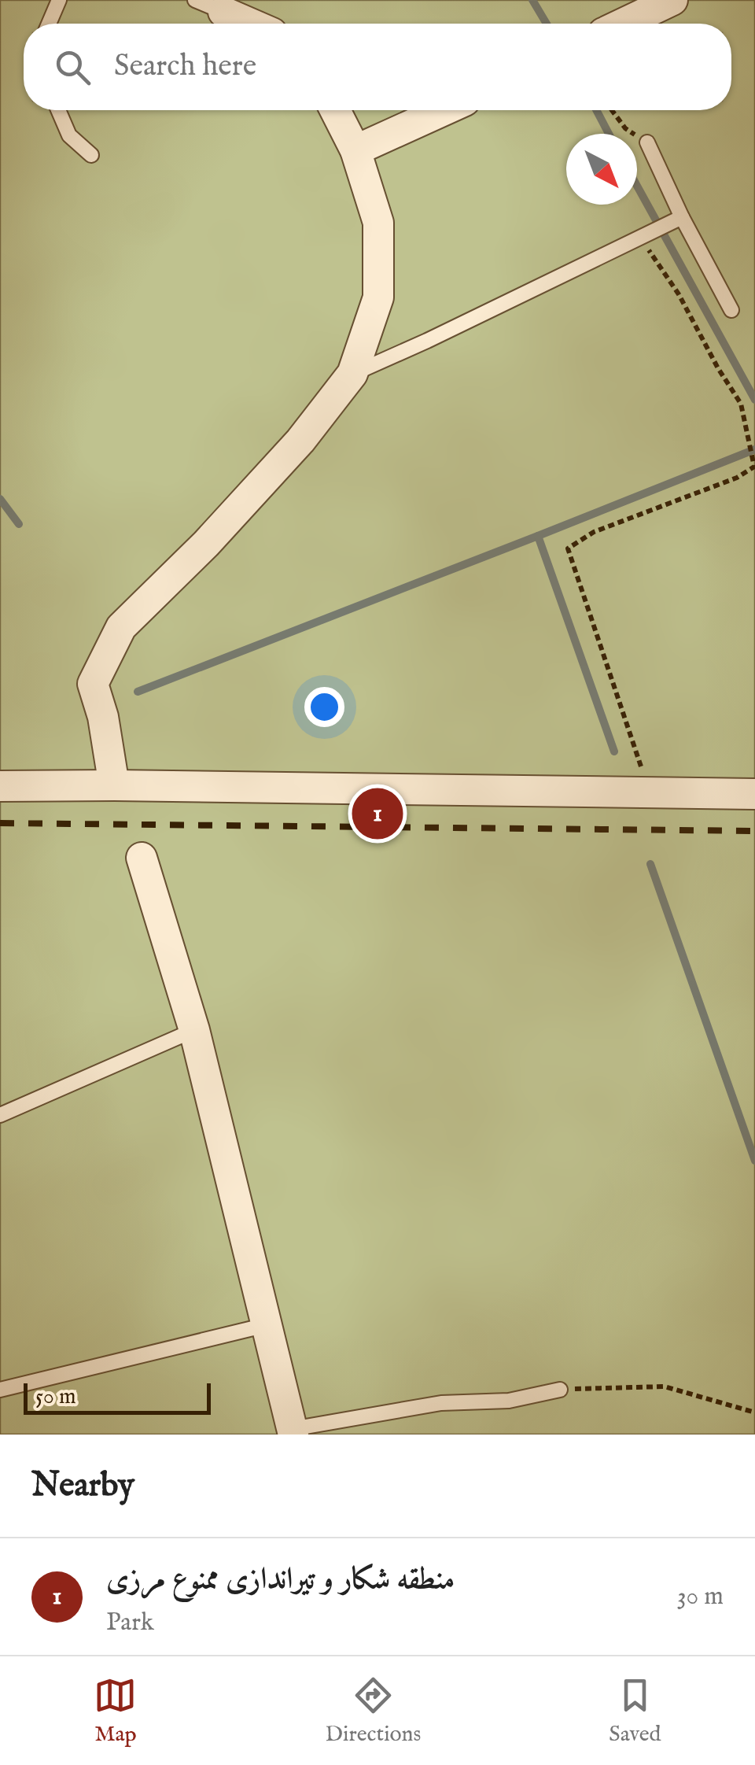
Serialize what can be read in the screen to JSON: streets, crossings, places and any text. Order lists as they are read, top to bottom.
{
  "scale_bar": "50 m",
  "north": "bottom right",
  "page": {
    "search": "Search here",
    "pins": "1",
    "scale": "50 m",
    "heading": "Nearby",
    "list": [
      {
        "mark": "1",
        "name": "منطقه شکار و تیراندازی ممنوع مرزی",
        "note": "Park",
        "value": "30 m"
      }
    ],
    "nav": ["Map", "Directions", "Saved"]
  }
}
